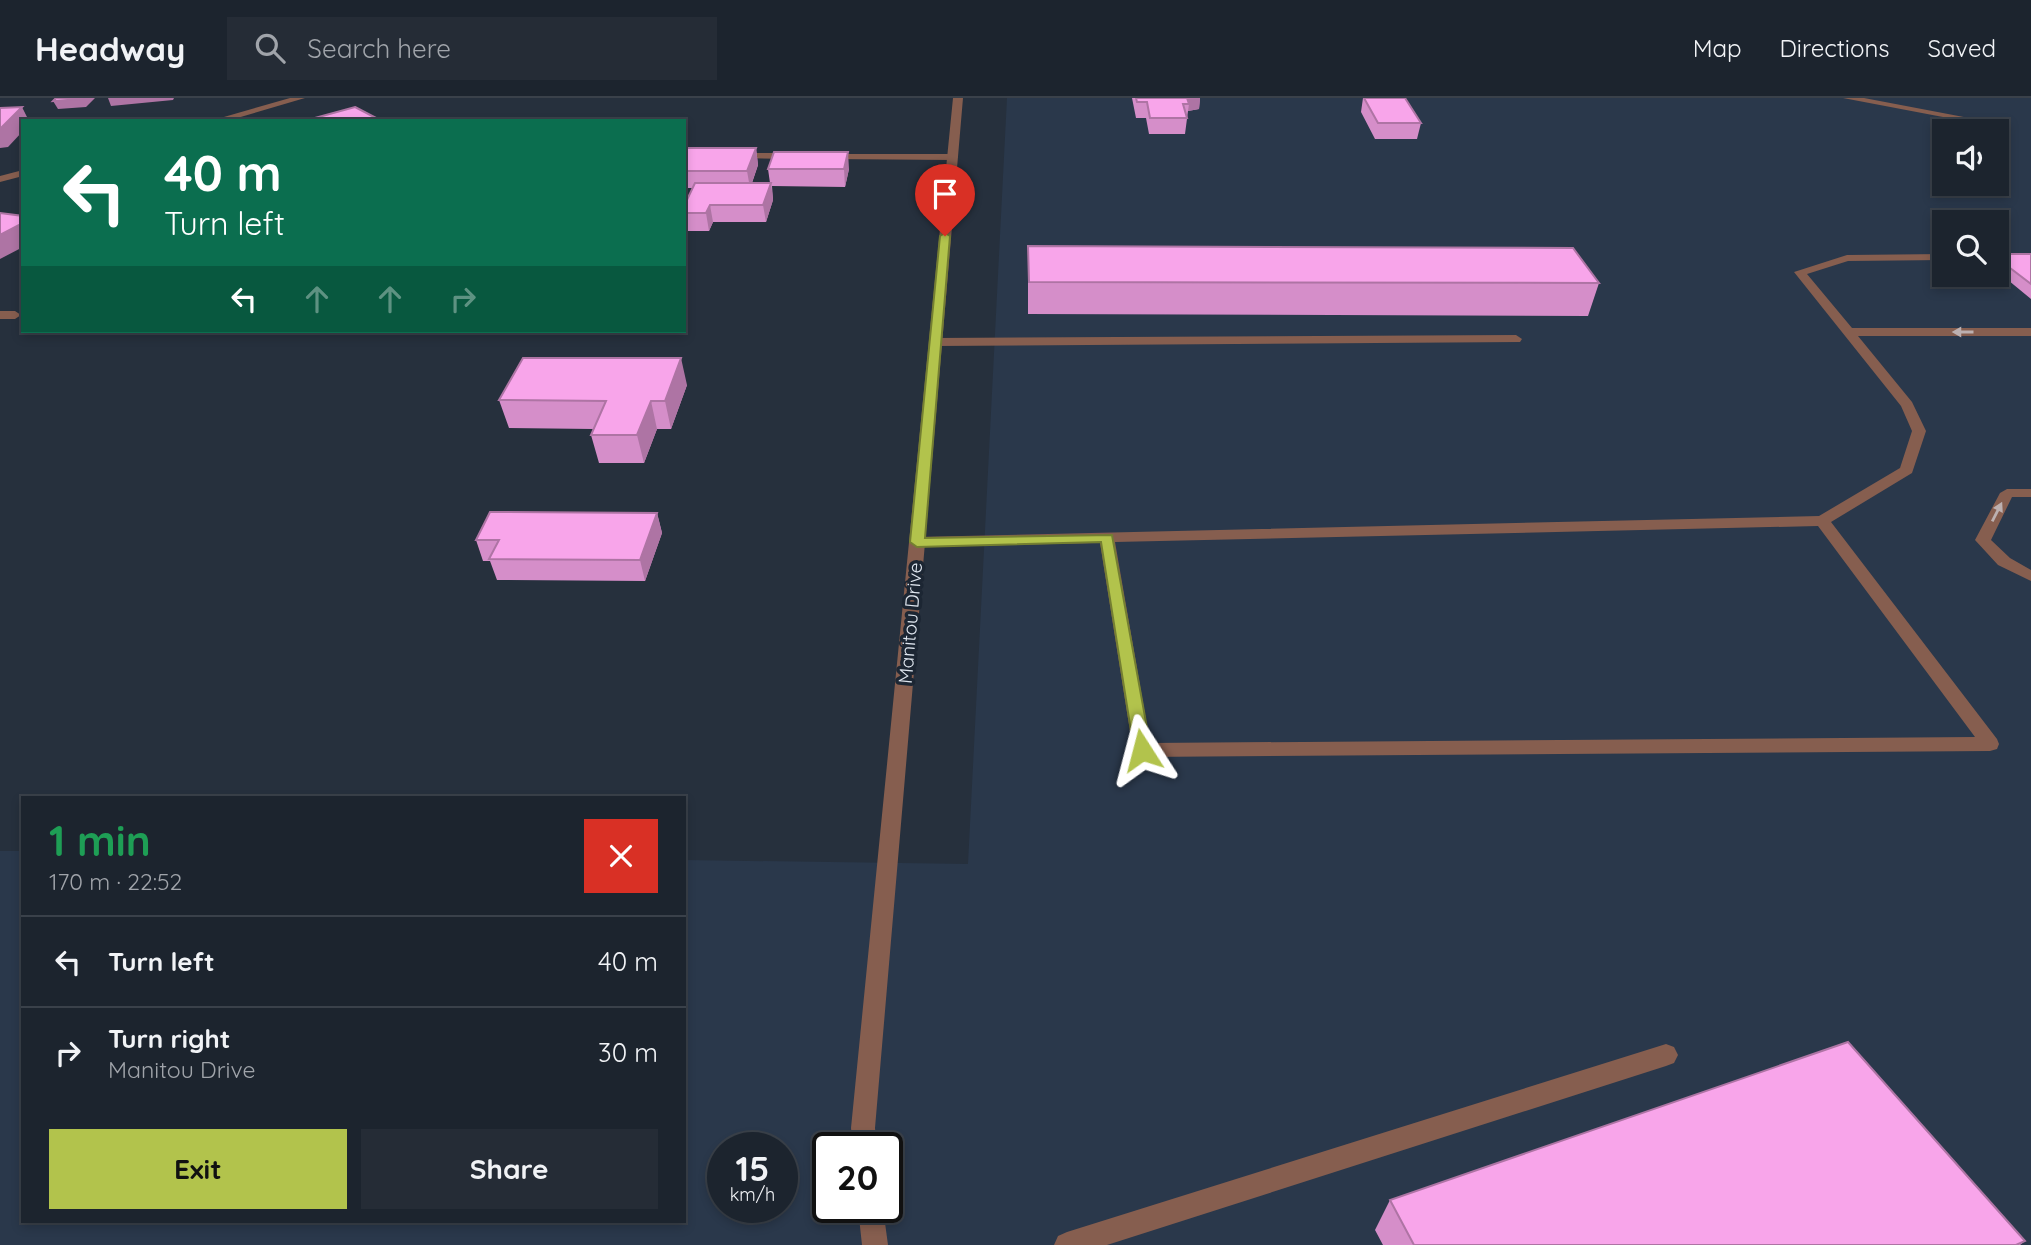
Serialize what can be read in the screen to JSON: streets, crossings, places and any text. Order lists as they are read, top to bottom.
{
  "streets": {
    "street": ["Manitou Drive"]
  },
  "page": {
    "header": "Headway",
    "search": "Search here",
    "nav": ["Map", "Directions", "Saved"],
    "turn": ["40 m", "Turn left"],
    "heading": ["1 min", "170 m · 22:52"],
    "list": [
      {
        "name": "Turn left",
        "value": "40 m"
      },
      {
        "name": "Turn right",
        "note": "Manitou Drive",
        "value": "30 m"
      }
    ],
    "buttons": ["Exit", "Share"],
    "speed": "15 km/h",
    "limit": "20"
  }
}
